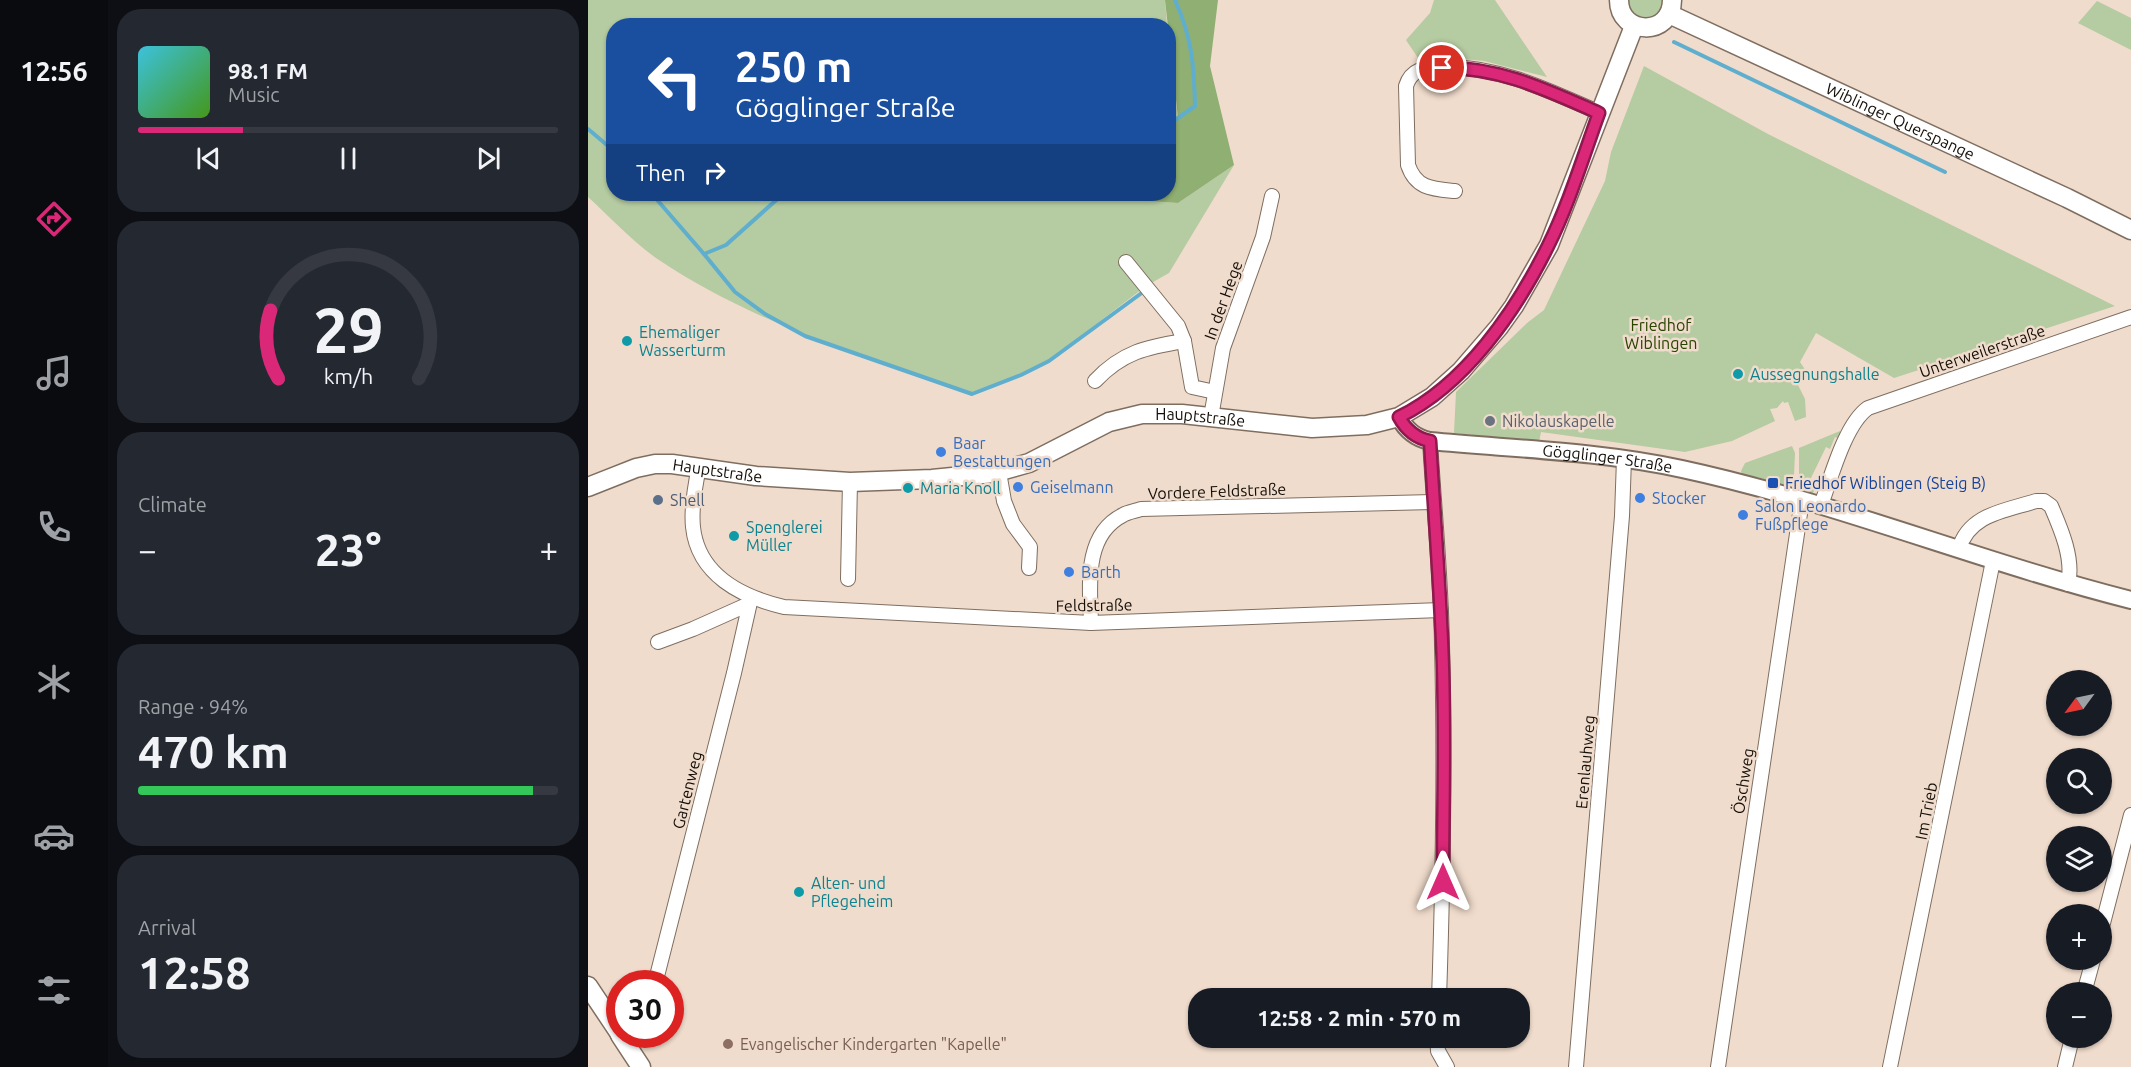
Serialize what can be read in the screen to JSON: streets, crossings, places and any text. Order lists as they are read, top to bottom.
{
  "streets": {
    "main road": ["Wiblinger Querspange", "Hauptstraße"],
    "street": [
      "In der Hege",
      "Unterweilerstraße",
      "Gögglinger Straße",
      "Vordere Feldstraße",
      "Feldstraße",
      "Erenlauhweg",
      "Öschweg",
      "Gartenweg",
      "Im Trieb"
    ]
  },
  "crossings": [
    ["In der Hege", "Hauptstraße"],
    ["Unterweilerstraße", "Gögglinger Straße"],
    ["Hauptstraße", "Gögglinger Straße"],
    ["Hauptstraße", "Feldstraße"],
    ["Gögglinger Straße", "Erenlauhweg"],
    ["Gögglinger Straße", "Öschweg"],
    ["Gögglinger Straße", "Im Trieb"],
    ["Vordere Feldstraße", "Feldstraße"],
    ["Feldstraße", "Gartenweg"]
  ],
  "parks": ["Friedhof Wiblingen"],
  "places": {
    "other": [
      "Ehemaliger Wasserturm",
      "Aussegnungshalle",
      "Nikolauskapelle",
      "Baar Bestattungen",
      "Geiselmann",
      "Maria Knoll",
      "Stocker",
      "Shell",
      "Salon Leonardo Fußpflege",
      "Spenglerei Müller",
      "Barth",
      "Alten- und Pflegeheim",
      "Evangelischer Kindergarten \"Kapelle\""
    ],
    "transit": ["Friedhof Wiblingen (Steig B)"]
  },
  "north": "bottom left",
  "page": {
    "tabs": "12:56",
    "turn": ["250 m", "Gögglinger Straße"],
    "song": ["98.1 FM", "Music"],
    "then": "Then",
    "tile": [
      "Climate",
      ["Range · 94%", "470 km"],
      ["Arrival", "12:58"]
    ],
    "heat": ["−", "23°", "+"],
    "map_buttons": ["+", "−"],
    "limit": "30",
    "trip": "12:58 · 2 min · 570 m",
    "gauge": ["29", "km/h"]
  }
}
